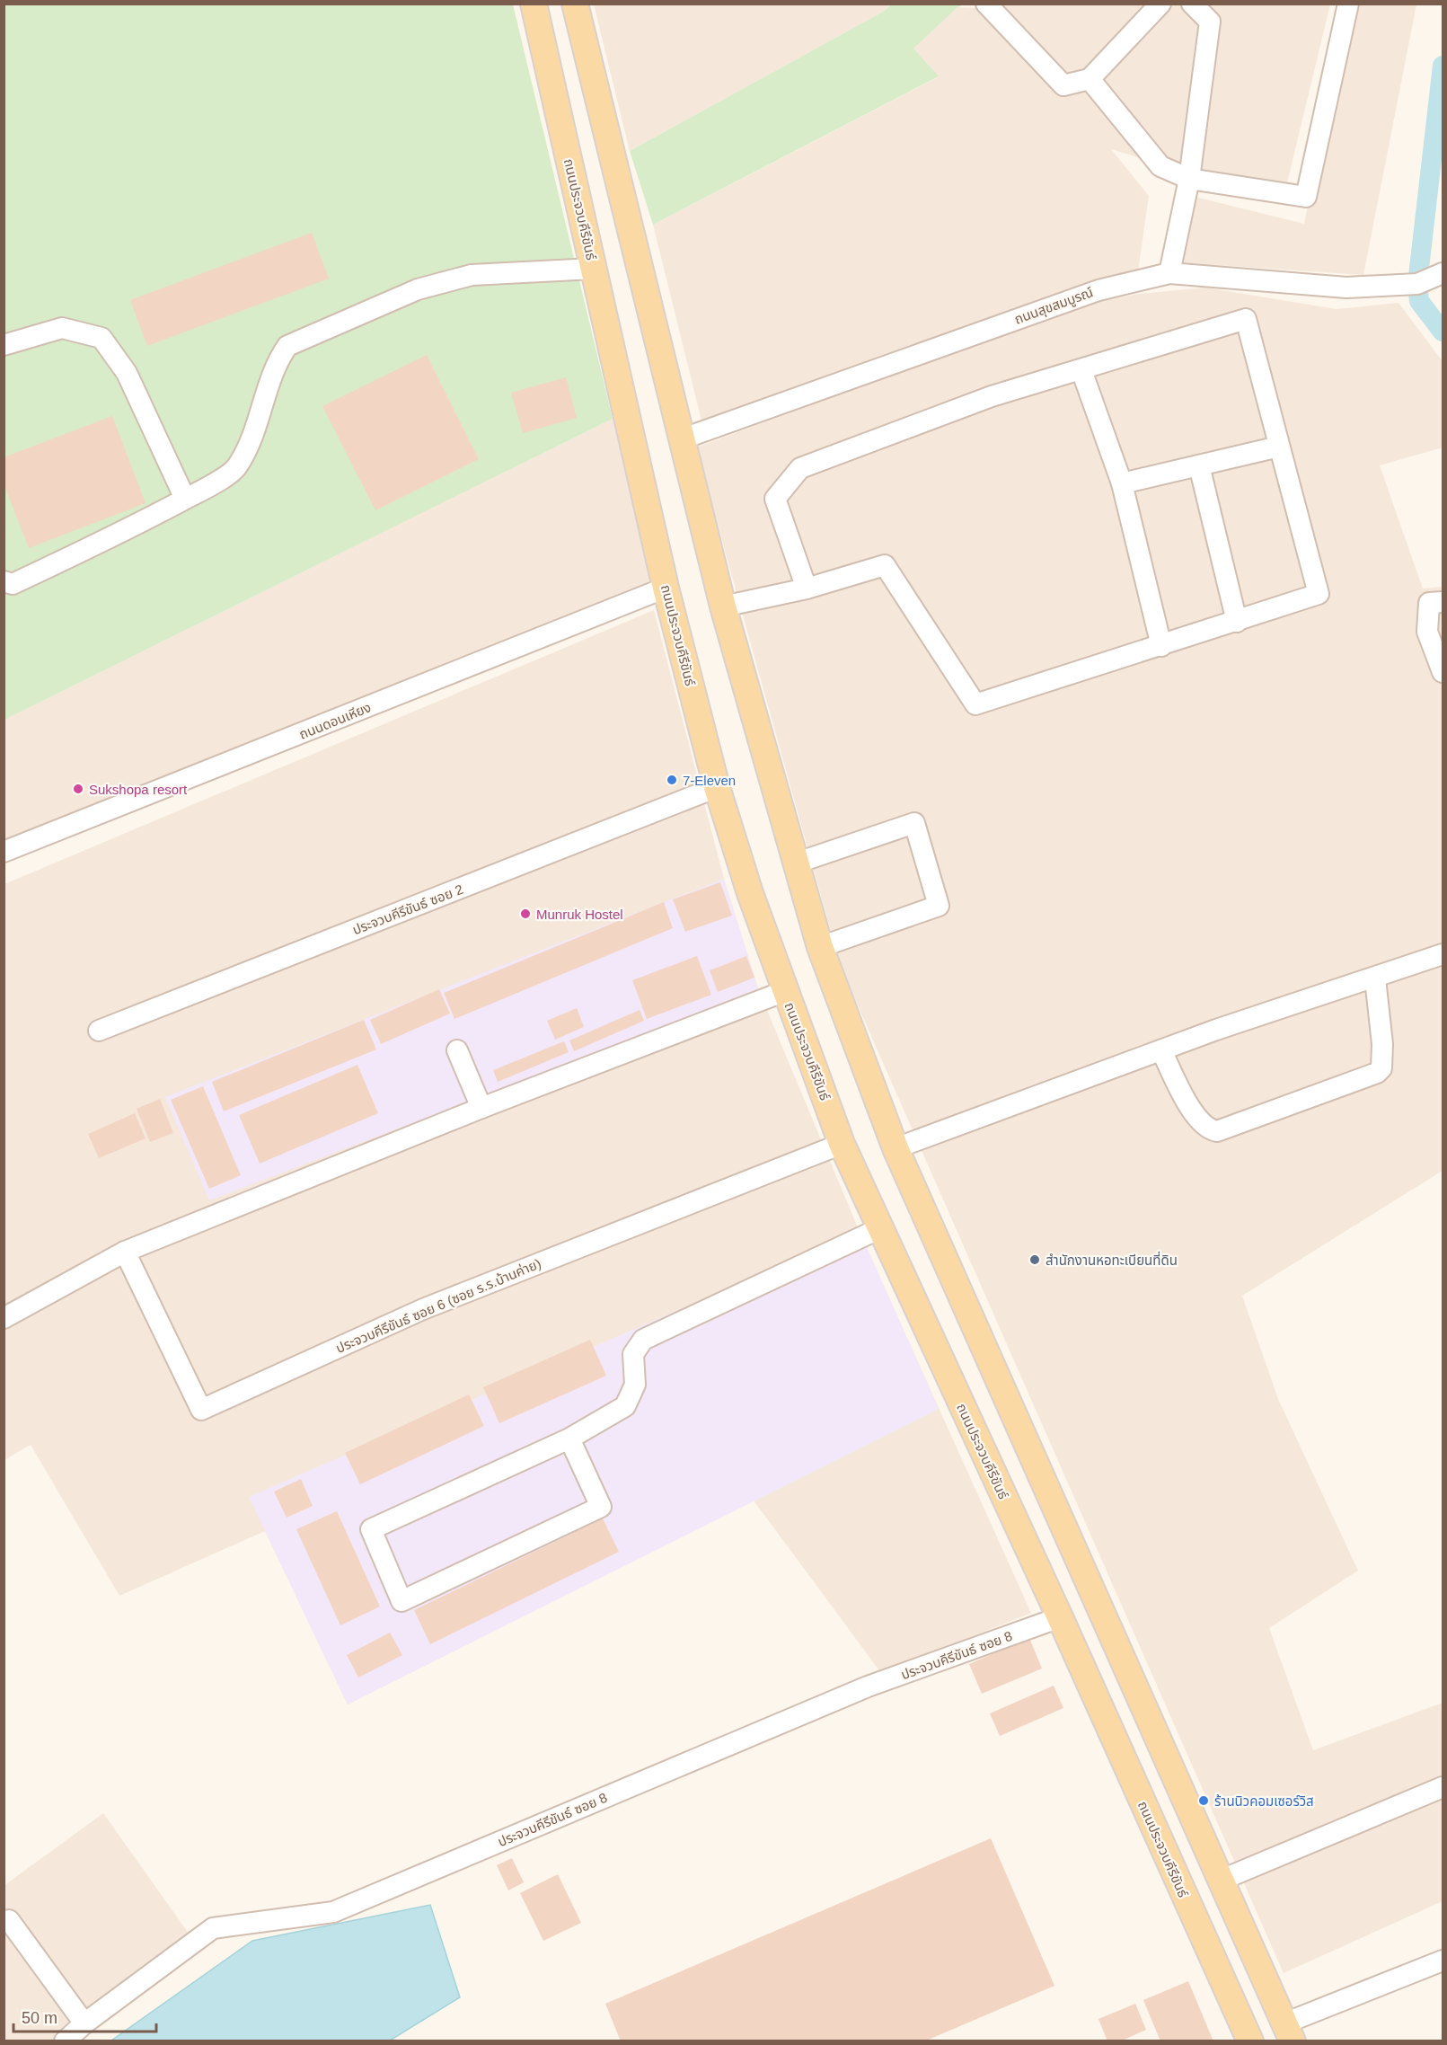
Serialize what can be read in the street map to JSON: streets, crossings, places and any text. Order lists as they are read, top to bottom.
{
  "streets": {
    "main road": ["ถนนประจวบคีรีขันธ์"],
    "street": [
      "ถนนสุขสมบูรณ์",
      "ถนนดอนเหียง",
      "ประจวบคีรีขันธ์ ซอย 2",
      "ประจวบคีรีขันธ์ ซอย 6 (ซอย ร.ร.บ้านค่าย)",
      "ประจวบคีรีขันธ์ ซอย 8"
    ]
  },
  "crossings": [
    ["ถนนประจวบคีรีขันธ์", "ถนนดอนเหียง"],
    ["ถนนประจวบคีรีขันธ์", "ประจวบคีรีขันธ์ ซอย 2"],
    ["ถนนประจวบคีรีขันธ์", "ประจวบคีรีขันธ์ ซอย 6 (ซอย ร.ร.บ้านค่าย)"],
    ["ถนนประจวบคีรีขันธ์", "ประจวบคีรีขันธ์ ซอย 8"]
  ],
  "places": [
    "7-Eleven",
    "Sukshopa resort",
    "Munruk Hostel",
    "สำนักงานหอทะเบียนที่ดิน",
    "ร้านนิวคอมเซอร์วิส"
  ],
  "scale_bar": "50 m"
}
